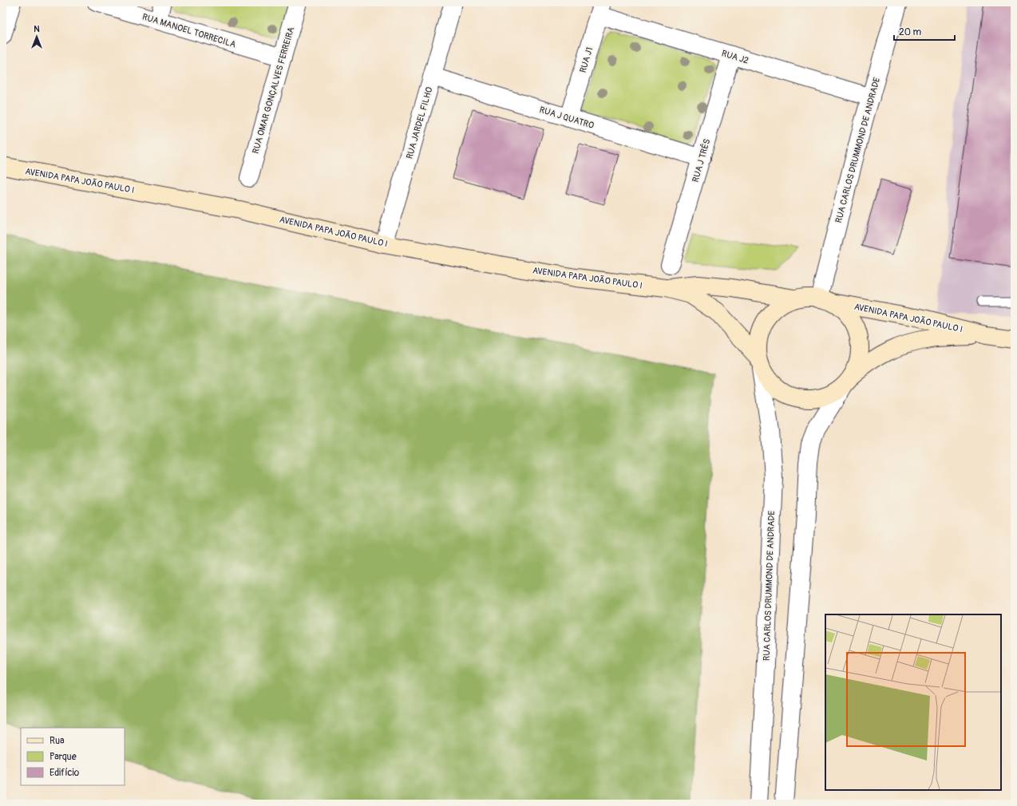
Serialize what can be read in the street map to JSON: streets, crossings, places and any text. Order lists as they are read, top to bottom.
{
  "streets": {
    "main road": ["AVENIDA PAPA JOÃO PAULO I"],
    "street": [
      "RUA MANOEL TORRECILA",
      "RUA J2",
      "RUA J1",
      "RUA OMAR GONÇALVES FERREIRA",
      "RUA J QUATRO",
      "RUA JARDEL FILHO",
      "RUA CARLOS DRUMMOND DE ANDRADE",
      "RUA J TRÊS"
    ]
  },
  "crossings": [
    ["RUA MANOEL TORRECILA", "RUA OMAR GONÇALVES FERREIRA"],
    ["RUA J2", "RUA J1"],
    ["RUA J2", "RUA CARLOS DRUMMOND DE ANDRADE"],
    ["RUA J2", "RUA J TRÊS"],
    ["RUA J1", "RUA J QUATRO"],
    ["RUA J QUATRO", "RUA JARDEL FILHO"],
    ["RUA J QUATRO", "RUA J TRÊS"],
    ["RUA JARDEL FILHO", "AVENIDA PAPA JOÃO PAULO I"],
    ["RUA CARLOS DRUMMOND DE ANDRADE", "AVENIDA PAPA JOÃO PAULO I"]
  ],
  "legend": ["Rua", "Parque", "Edifício"],
  "scale_bar": "20 m",
  "north": "top"
}
